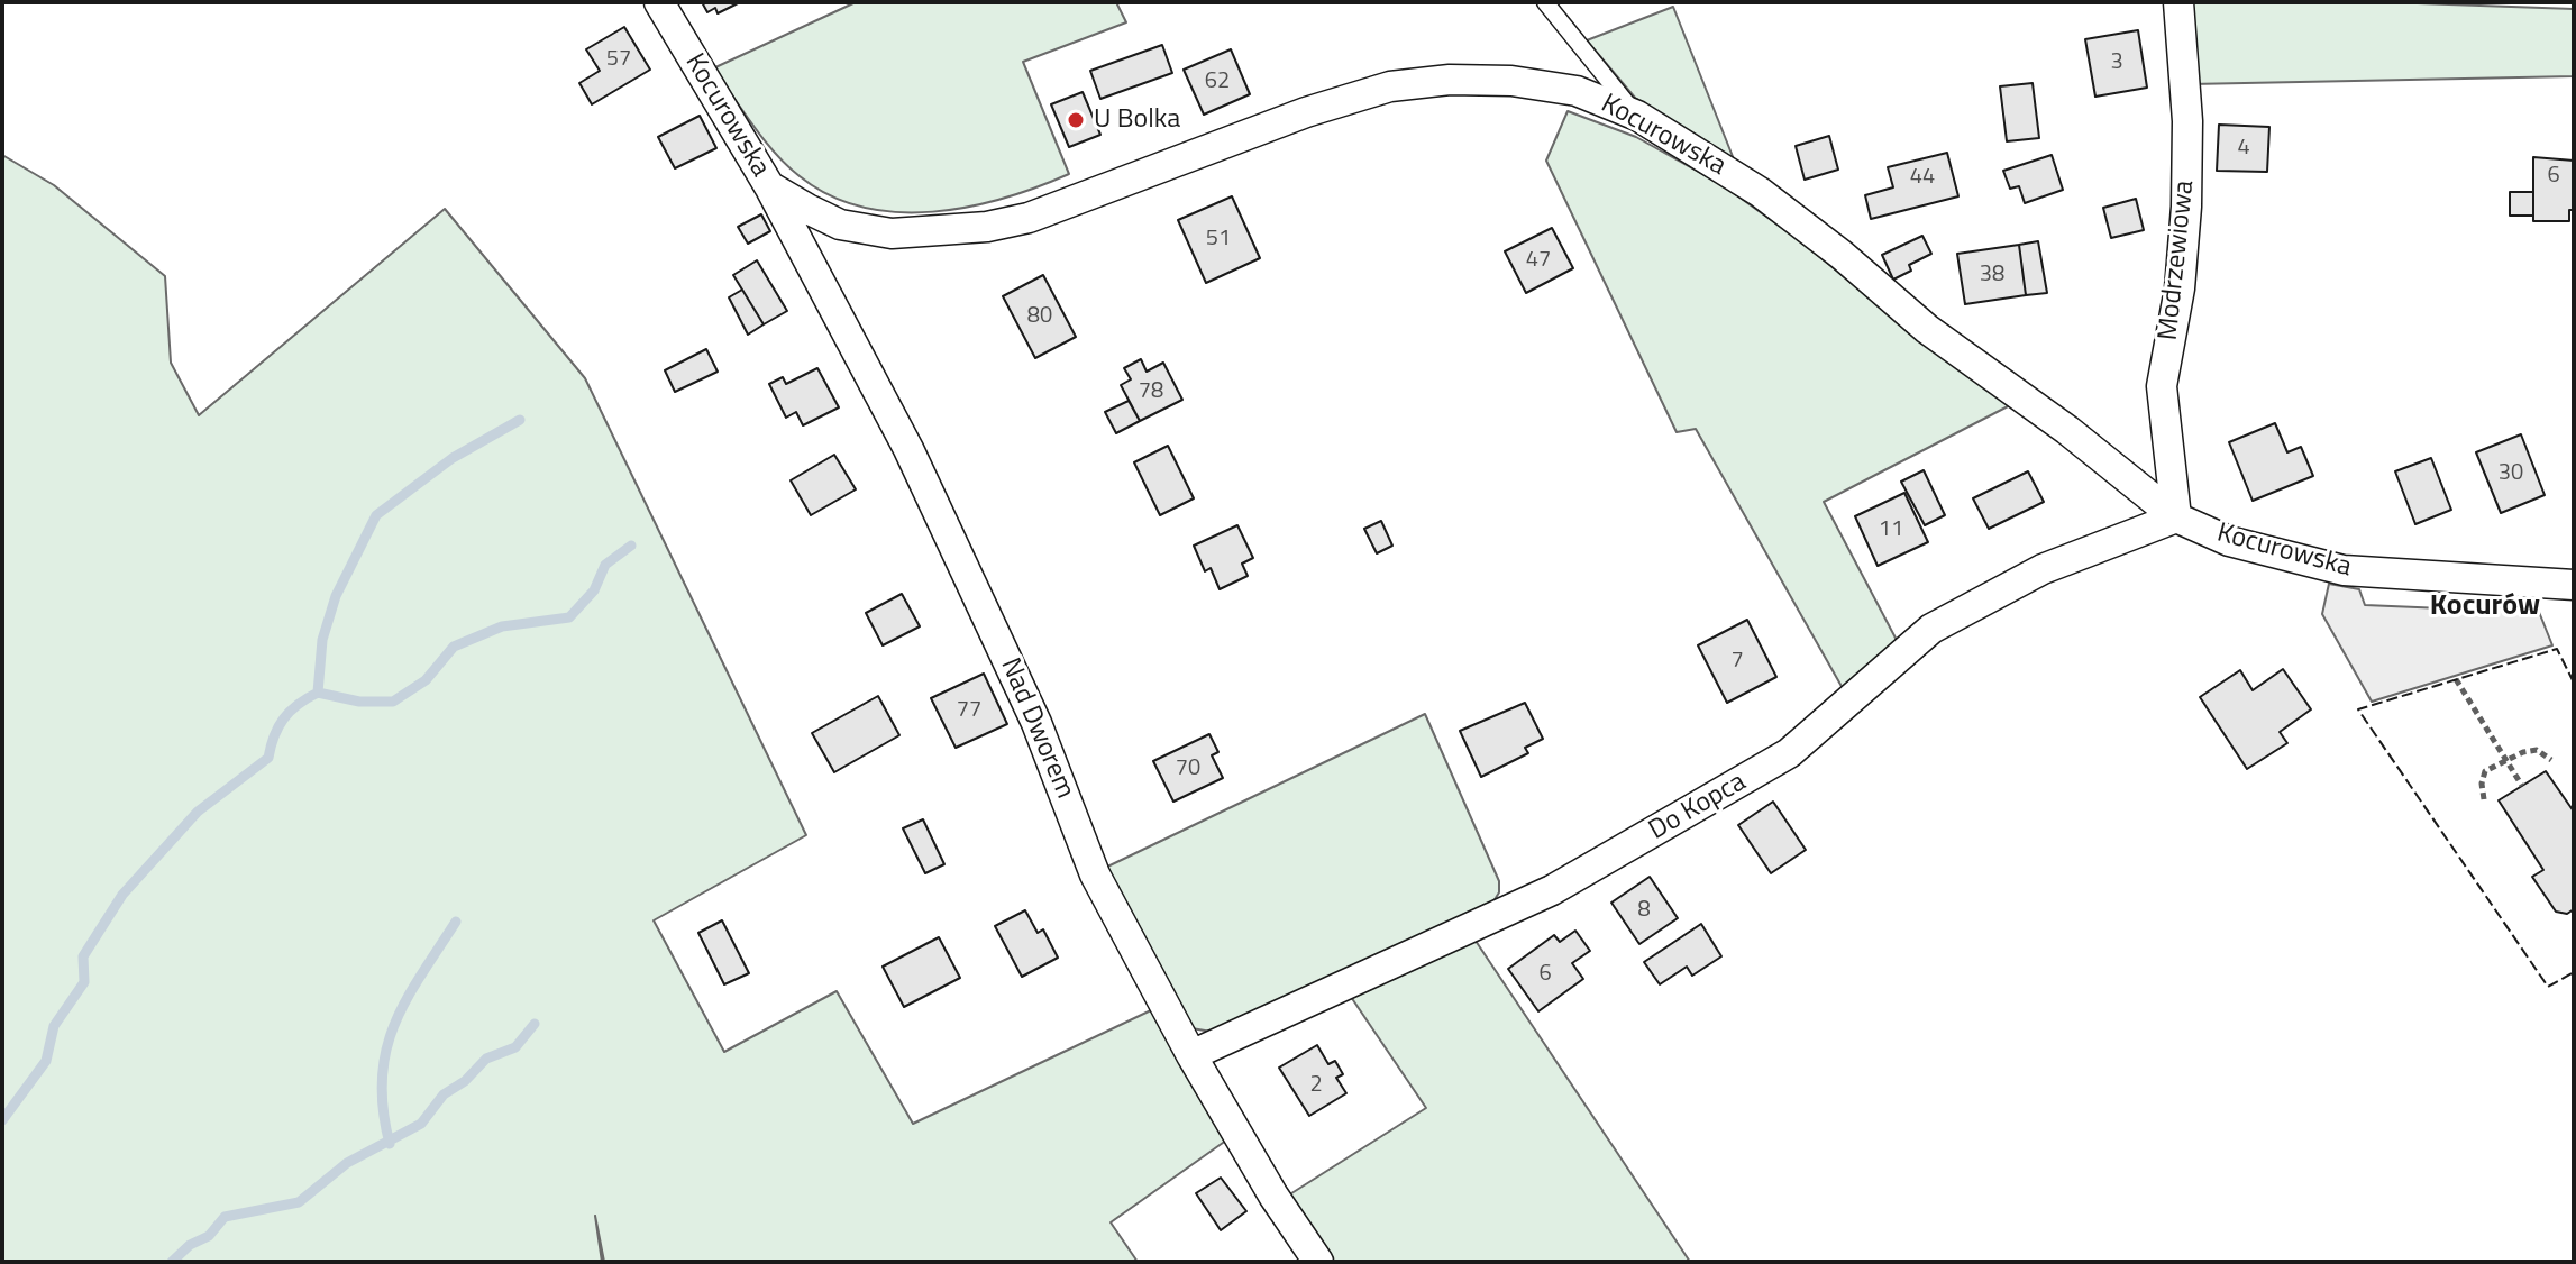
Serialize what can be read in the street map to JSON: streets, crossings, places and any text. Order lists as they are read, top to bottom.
{
  "streets": {
    "street": [
      "Kocurowska",
      "Modrzewiowa",
      "Nad Dworem",
      "Do Kopca"
    ]
  },
  "crossings": [
    ["Kocurowska", "Modrzewiowa"],
    ["Kocurowska", "Nad Dworem"],
    ["Kocurowska", "Do Kopca"],
    ["Modrzewiowa", "Do Kopca"],
    ["Nad Dworem", "Do Kopca"]
  ],
  "districts": ["Kocurów"],
  "places": ["U Bolka"],
  "house_numbers": [
    "57",
    "3",
    "62",
    "4",
    "6",
    "44",
    "51",
    "47",
    "38",
    "80",
    "78",
    "30",
    "11",
    "7",
    "77",
    "70",
    "8",
    "6",
    "2"
  ]
}
